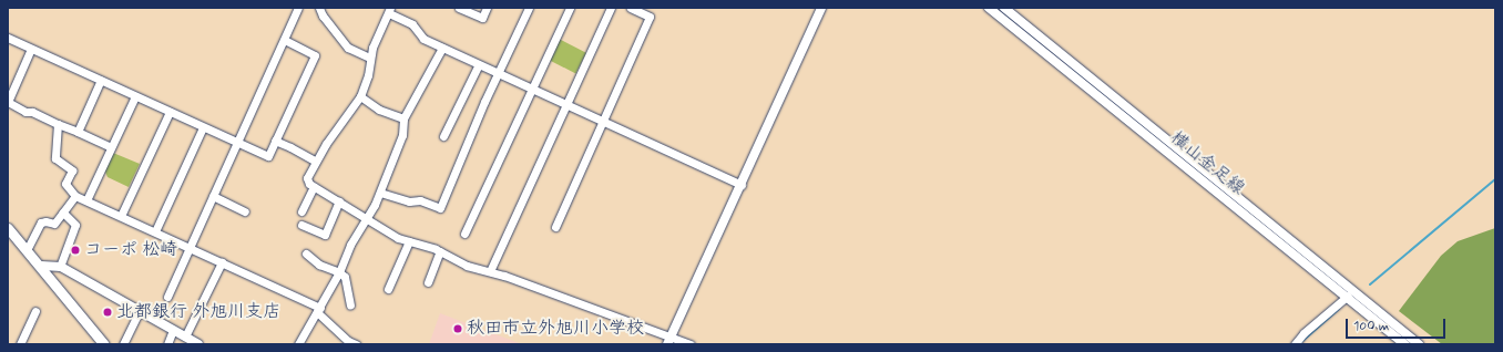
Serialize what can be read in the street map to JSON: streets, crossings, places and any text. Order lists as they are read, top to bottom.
{
  "streets": {
    "street": ["横山金足線"]
  },
  "places": ["コーポ 松崎", "北都銀行 外旭川支店", "秋田市立外旭川小学校"],
  "scale_bar": "100 m"
}
